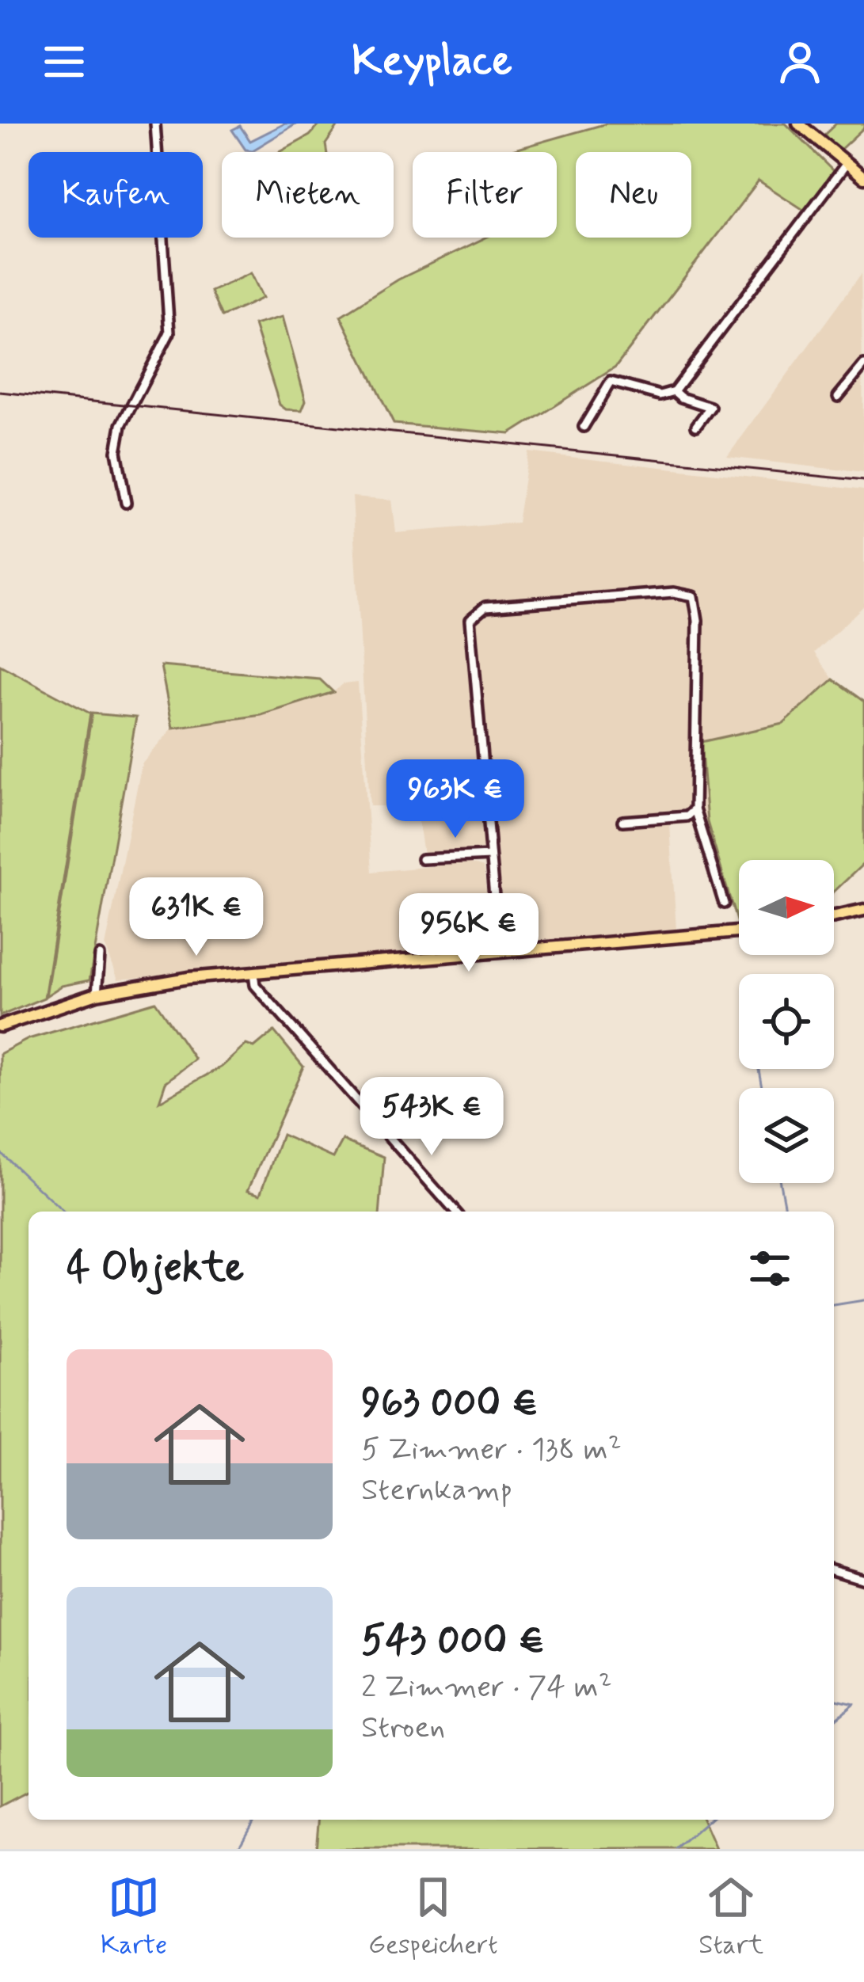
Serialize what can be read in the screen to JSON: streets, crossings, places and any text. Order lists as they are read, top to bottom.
{
  "north": "right",
  "page": {
    "header": "Keyplace",
    "chip": [
      "Kaufen",
      "Mieten",
      "Filter",
      "Neu"
    ],
    "price": [
      "963K €",
      "631K €",
      "956K €",
      "543K €"
    ],
    "heading": "4 Objekte",
    "list": [
      {
        "name": "963 000 €",
        "note": "5 Zimmer · 138 m² · Sternkamp"
      },
      {
        "name": "543 000 €",
        "note": "2 Zimmer · 74 m² · Stroen"
      }
    ],
    "tabs": ["Karte", "Gespeichert", "Start"]
  }
}
